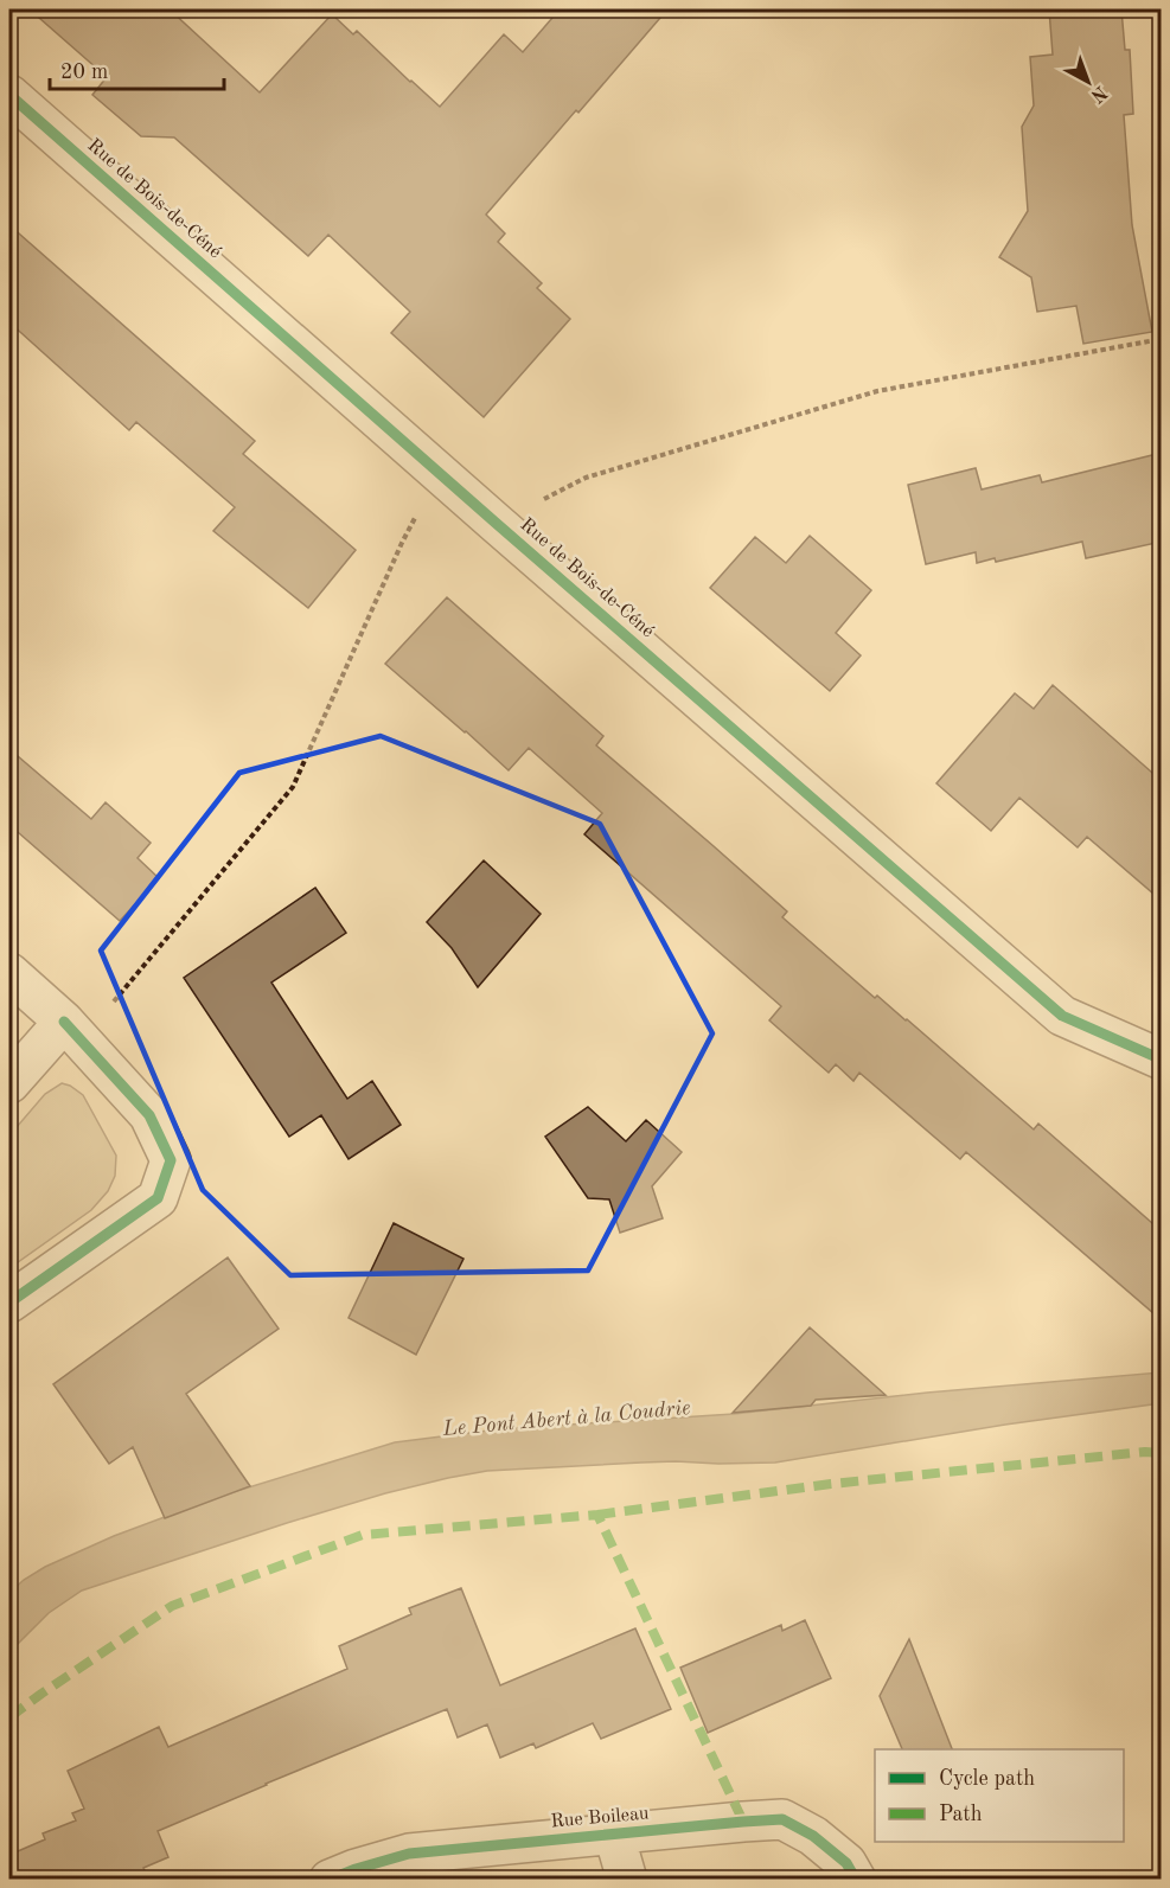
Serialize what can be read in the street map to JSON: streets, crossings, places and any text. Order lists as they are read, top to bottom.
{
  "streets": {
    "street": ["Rue de Bois-de-Céné", "Rue Boileau"]
  },
  "water": ["Le Pont Abert à la Coudrie"],
  "legend": ["Cycle path", "Path"],
  "scale_bar": "20 m",
  "north": "bottom right"
}
